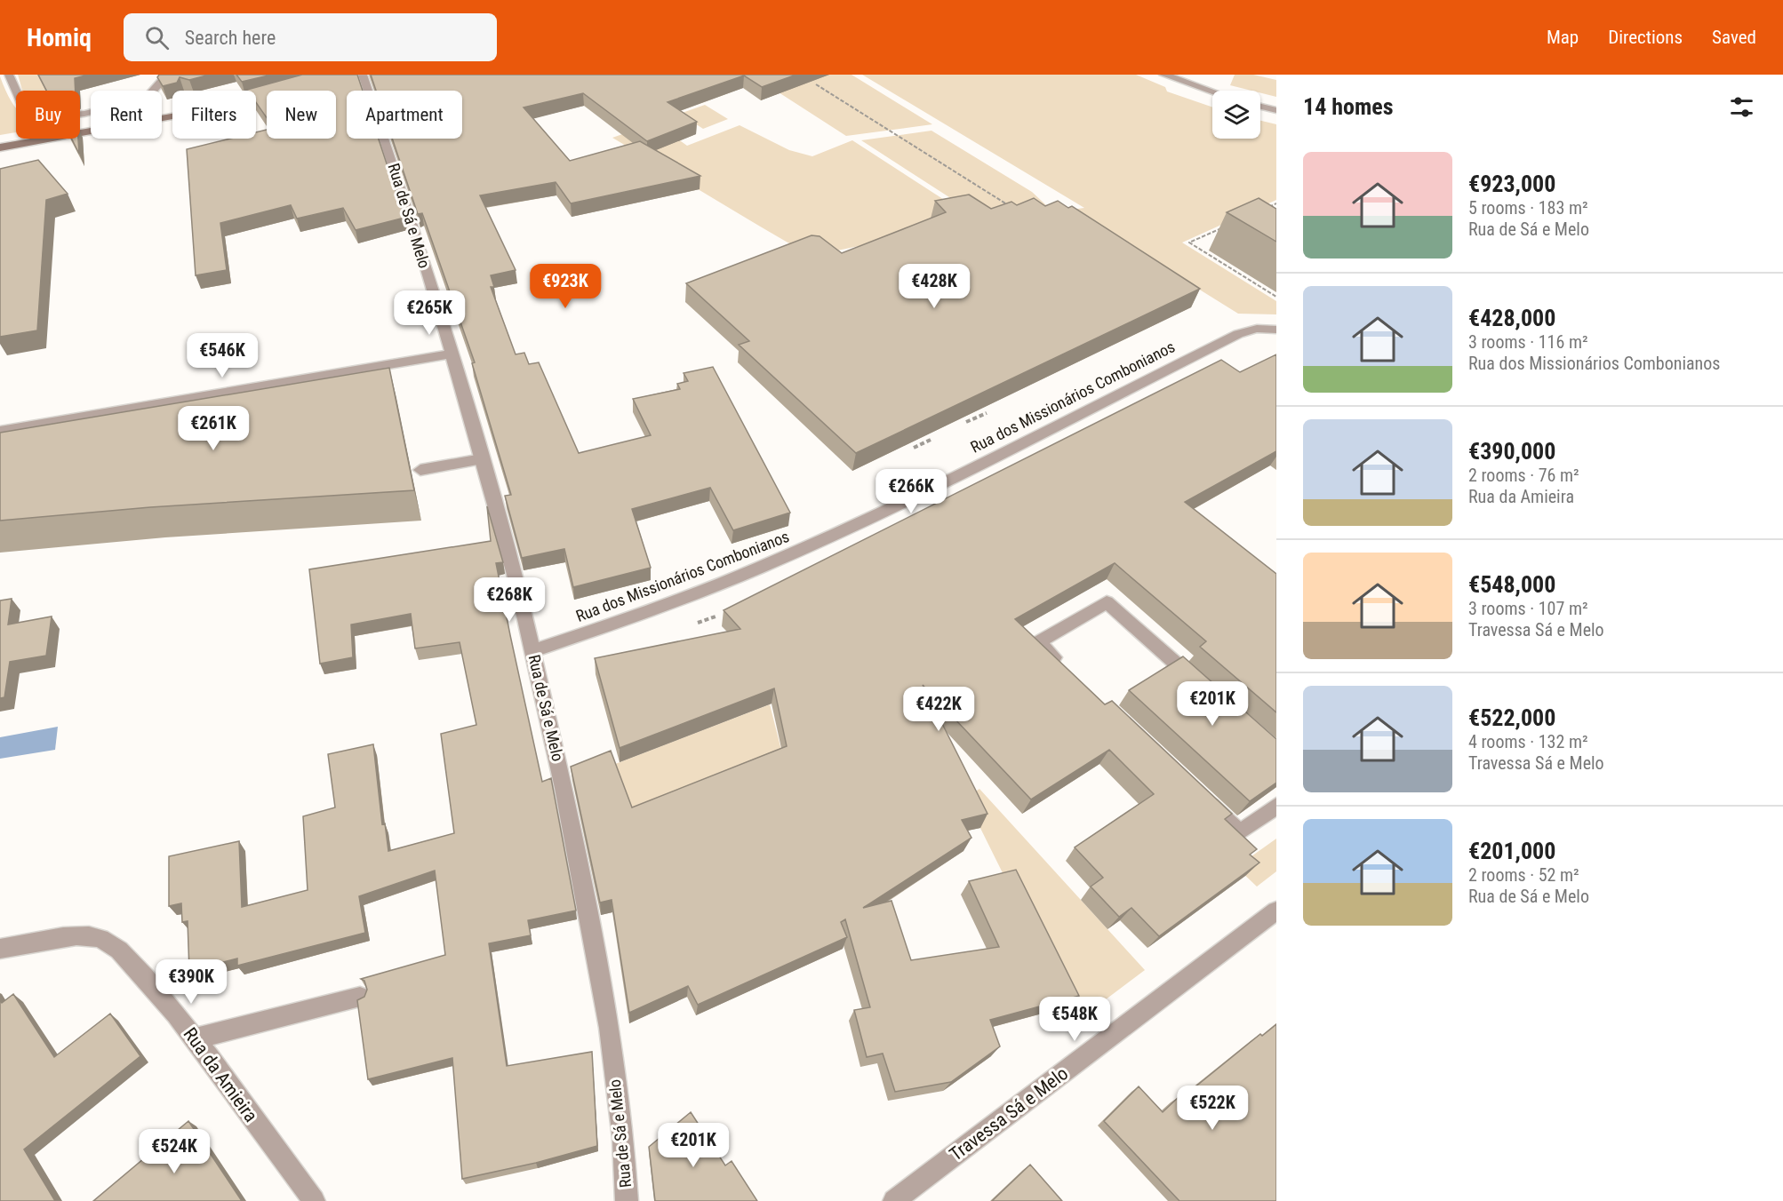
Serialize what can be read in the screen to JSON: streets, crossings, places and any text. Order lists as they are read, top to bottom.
{
  "streets": {
    "street": [
      "Rua de Sá e Melo",
      "Rua dos Missionários Combonianos",
      "Rua da Amieira",
      "Travessa Sá e Melo"
    ]
  },
  "crossings": [
    ["Rua de Sá e Melo", "Rua dos Missionários Combonianos"]
  ],
  "page": {
    "header": "Homiq",
    "search": "Search here",
    "nav": ["Map", "Directions", "Saved"],
    "heading": "14 homes",
    "chip": [
      "Buy",
      "Rent",
      "Filters",
      "New",
      "Apartment"
    ],
    "list": [
      {
        "name": "€923,000",
        "note": "5 rooms · 183 m² · Rua de Sá e Melo"
      },
      {
        "name": "€428,000",
        "note": "3 rooms · 116 m² · Rua dos Missionários Combonianos"
      },
      {
        "name": "€390,000",
        "note": "2 rooms · 76 m² · Rua da Amieira"
      },
      {
        "name": "€548,000",
        "note": "3 rooms · 107 m² · Travessa Sá e Melo"
      },
      {
        "name": "€522,000",
        "note": "4 rooms · 132 m² · Travessa Sá e Melo"
      },
      {
        "name": "€201,000",
        "note": "2 rooms · 52 m² · Rua de Sá e Melo"
      }
    ],
    "price": [
      "€923K",
      "€428K",
      "€265K",
      "€546K",
      "€261K",
      "€266K",
      "€268K",
      "€201K",
      "€422K",
      "€390K",
      "€548K",
      "€522K",
      "€201K",
      "€524K"
    ]
  }
}
